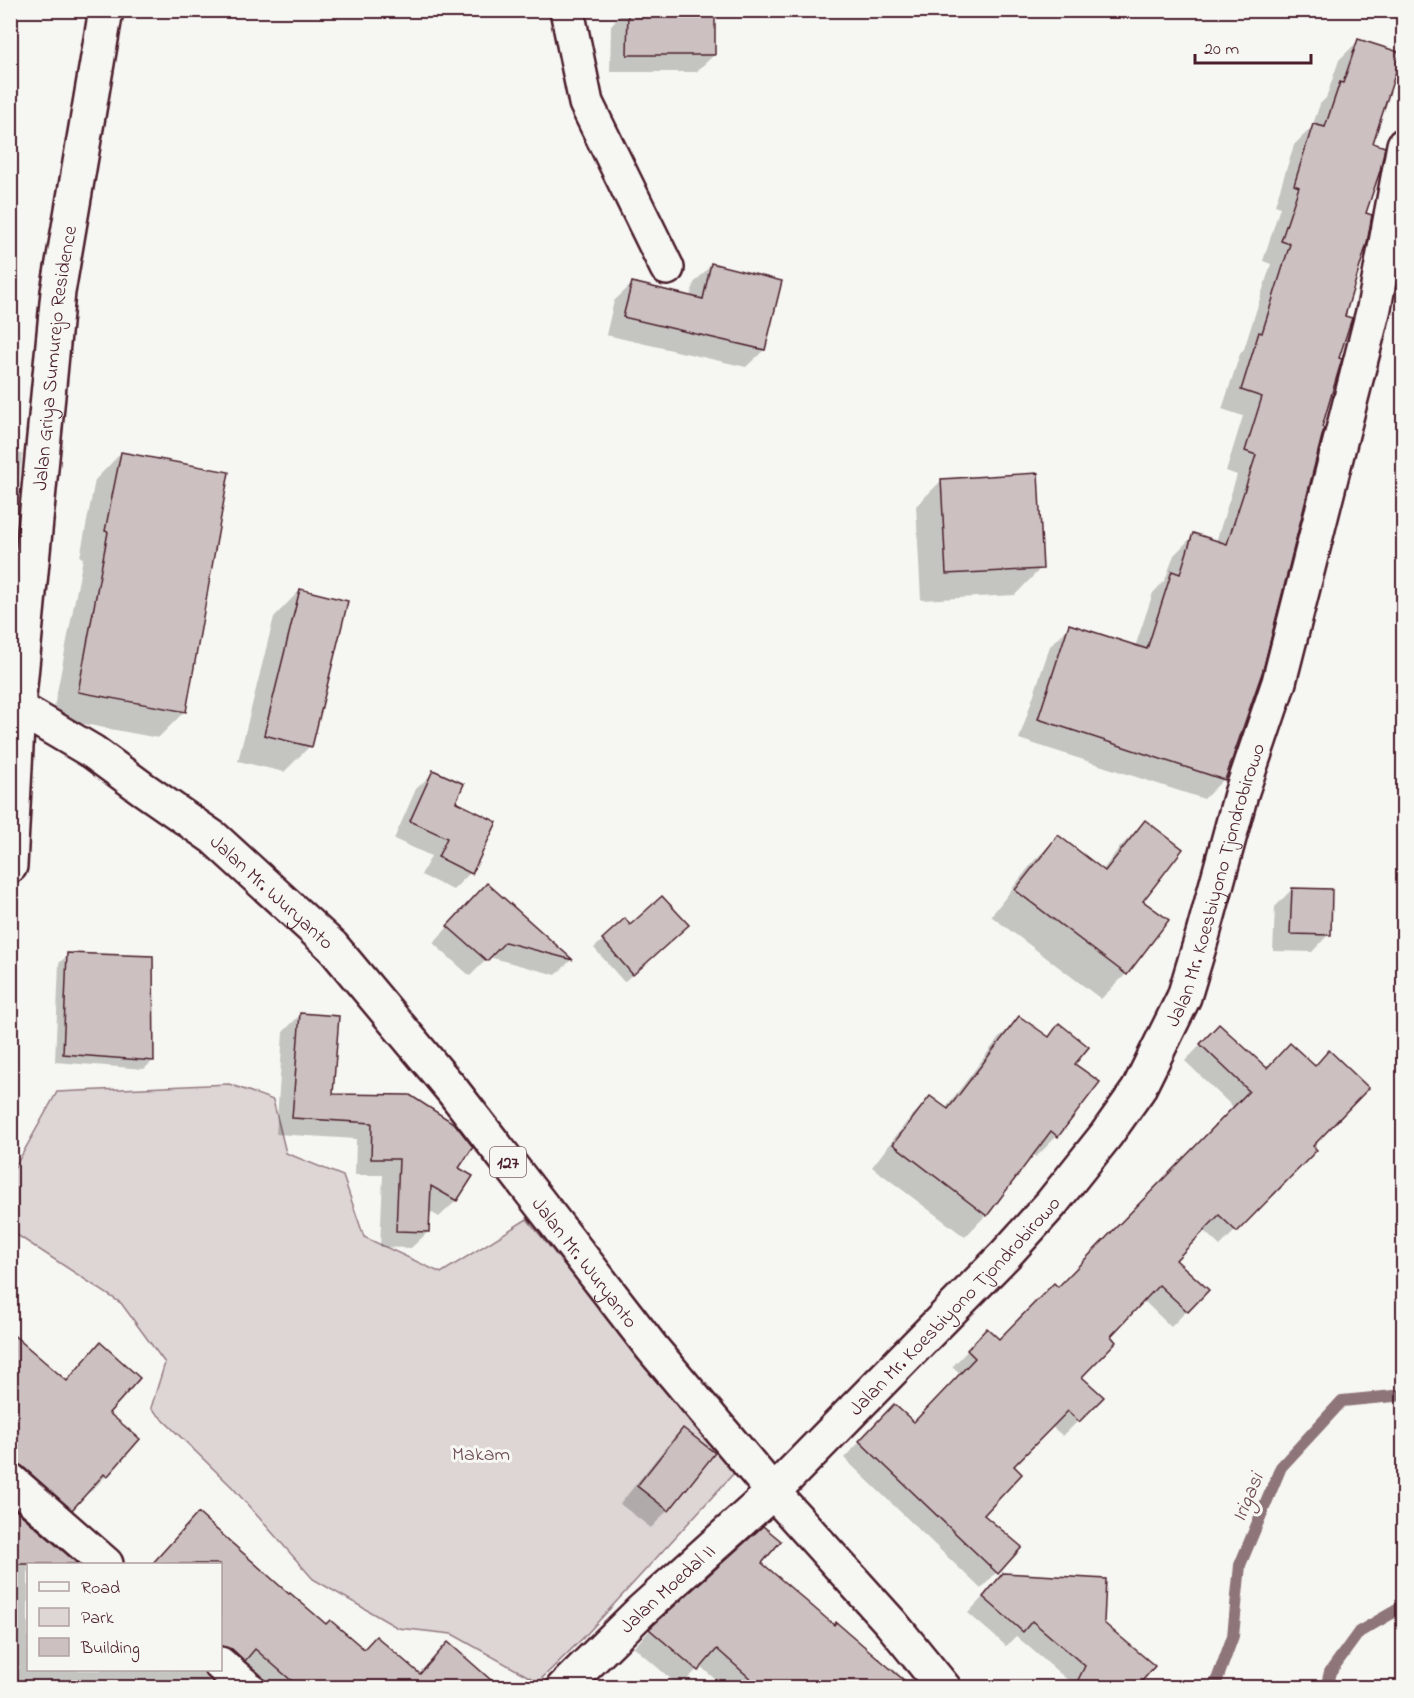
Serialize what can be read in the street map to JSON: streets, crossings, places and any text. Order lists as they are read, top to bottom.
{
  "streets": {
    "main road": [
      "Jalan Griya Sumurejo Residence",
      "Jalan Mr. Koesbiyono Tjondrobirowo",
      "Jalan Mr. Wuryanto",
      "127",
      "Jalan Moedal II"
    ]
  },
  "crossings": [
    ["Jalan Griya Sumurejo Residence", "Jalan Mr. Wuryanto"],
    ["Jalan Mr. Koesbiyono Tjondrobirowo", "Jalan Mr. Wuryanto"],
    ["Jalan Mr. Koesbiyono Tjondrobirowo", "Jalan Moedal II"],
    ["Jalan Mr. Wuryanto", "Jalan Moedal II"]
  ],
  "water": ["Irigasi"],
  "parks": ["Makam"],
  "legend": ["Road", "Park", "Building"],
  "scale_bar": "20 m"
}
